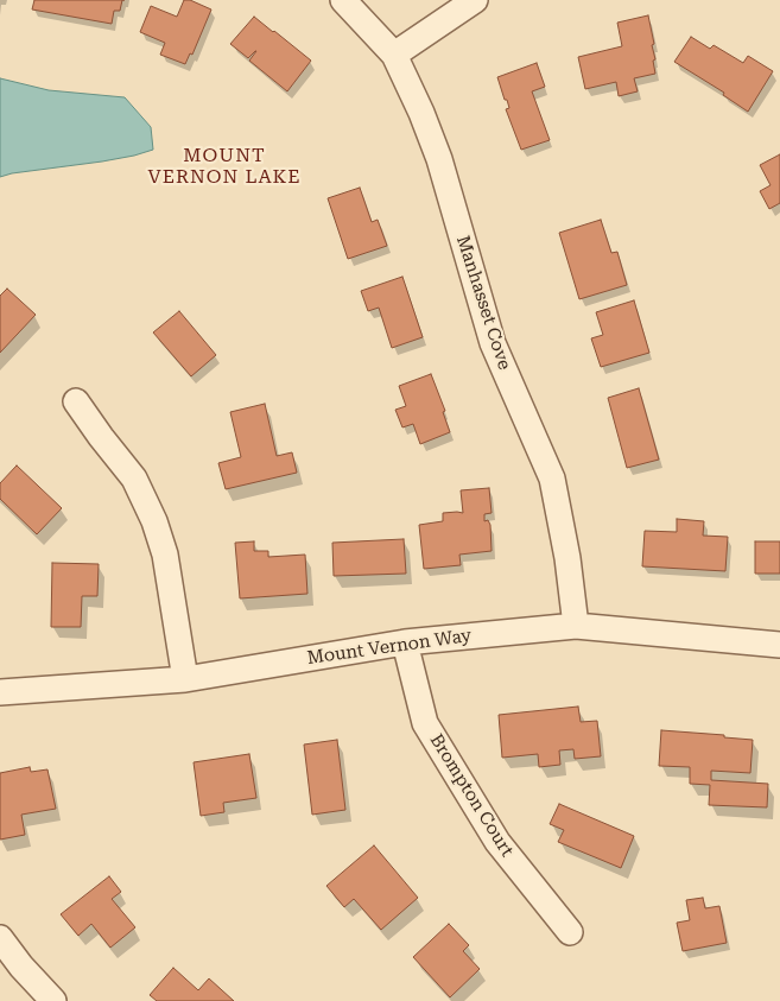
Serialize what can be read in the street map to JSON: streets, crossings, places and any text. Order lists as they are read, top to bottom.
{
  "streets": {
    "street": ["Manhasset Cove", "Mount Vernon Way", "Brompton Court"]
  },
  "crossings": [
    ["Manhasset Cove", "Mount Vernon Way"],
    ["Mount Vernon Way", "Brompton Court"]
  ],
  "districts": ["MOUNT VERNON LAKE"]
}
